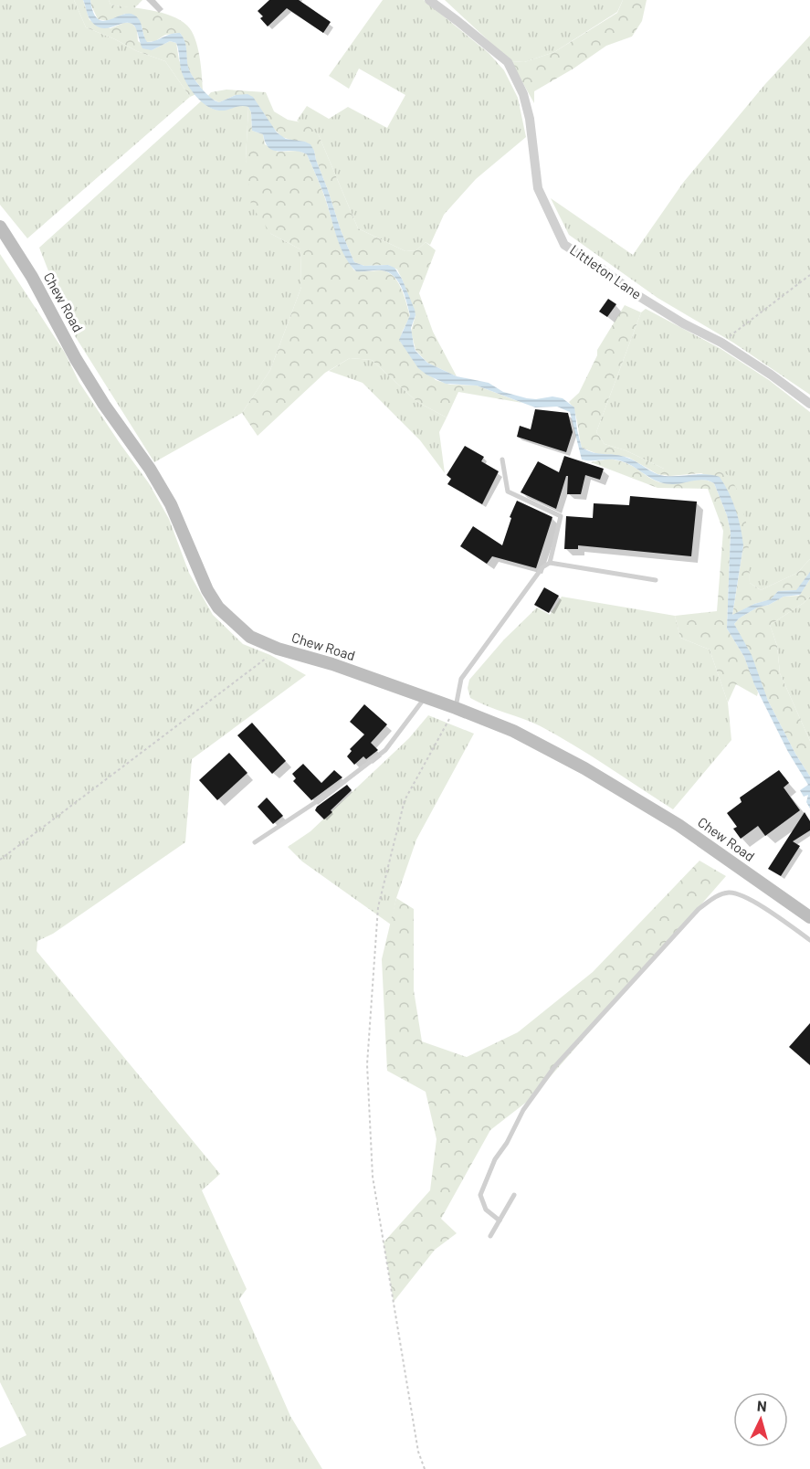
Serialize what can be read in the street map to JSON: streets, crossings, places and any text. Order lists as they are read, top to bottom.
{
  "streets": {
    "main road": ["Chew Road"],
    "street": ["Littleton Lane"]
  },
  "north": "top"
}
